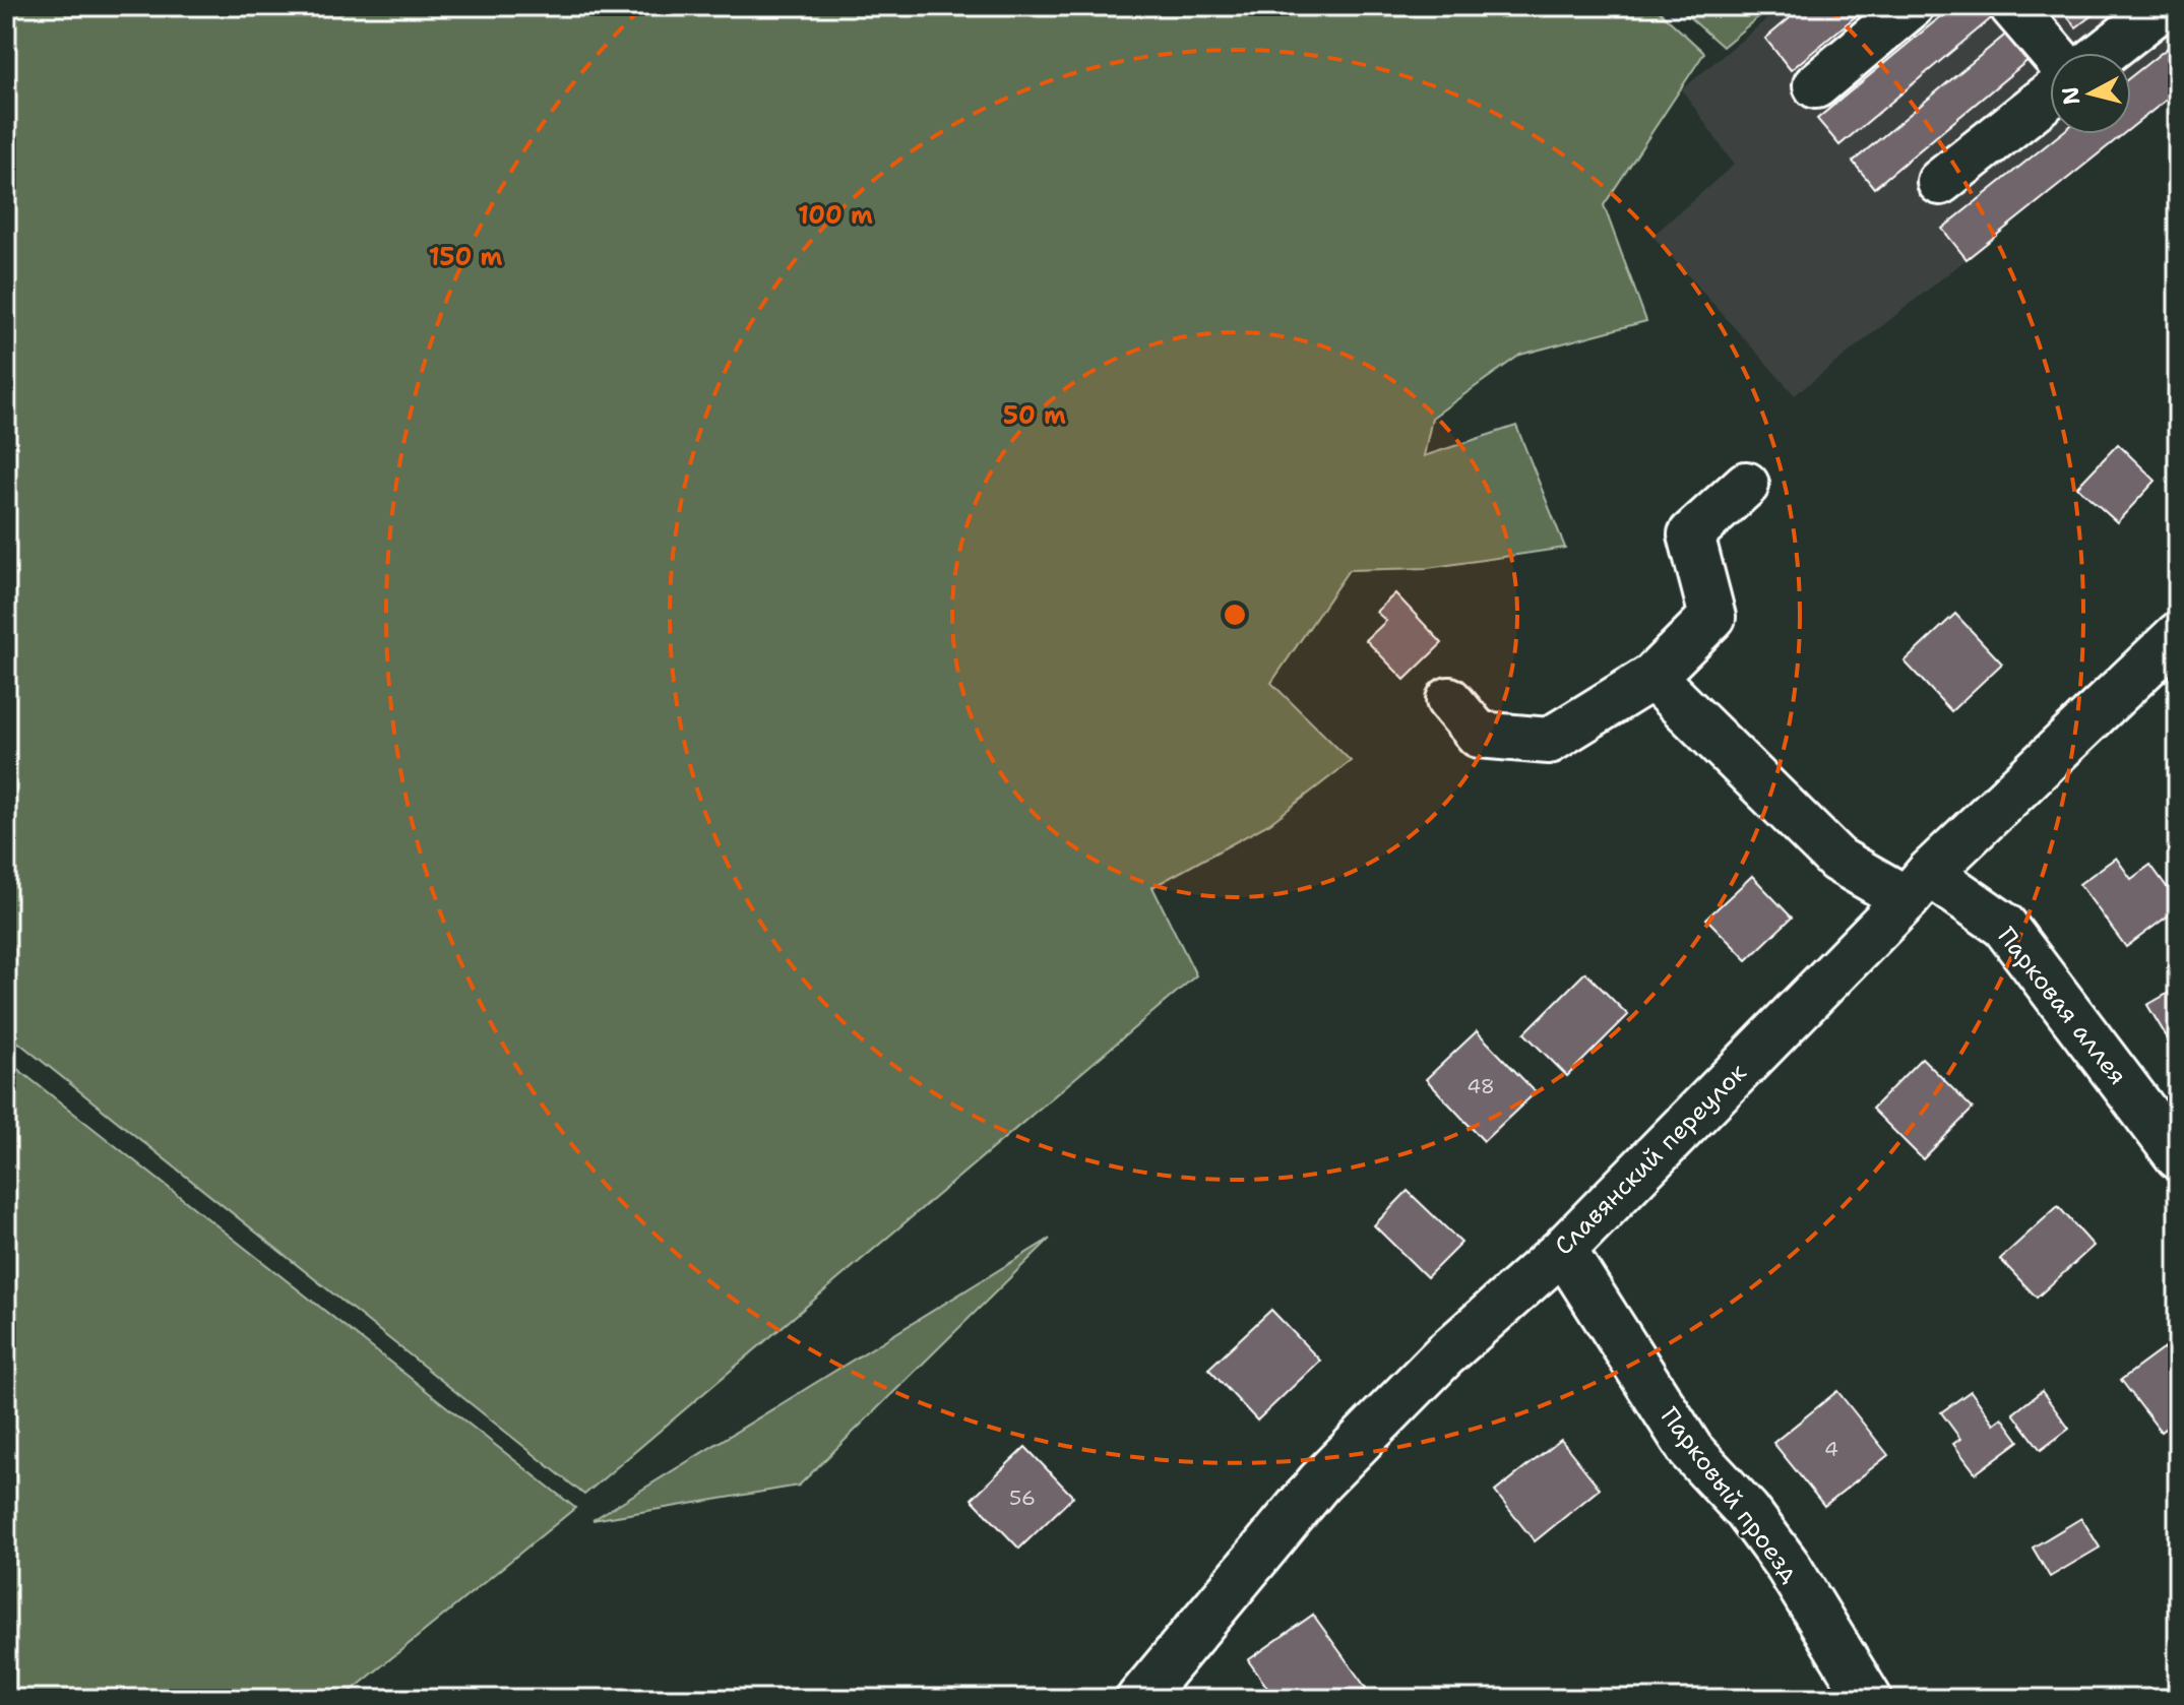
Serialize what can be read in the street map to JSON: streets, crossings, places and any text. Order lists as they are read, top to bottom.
{
  "streets": {
    "street": ["Парковая аллея", "Славянский переулок", "Парковый проезд"]
  },
  "crossings": [
    ["Парковая аллея", "Славянский переулок"],
    ["Славянский переулок", "Парковый проезд"]
  ],
  "house_numbers": ["48", "4", "56"],
  "north": "left",
  "rings": ["100 m", "150 m", "50 m"]
}
